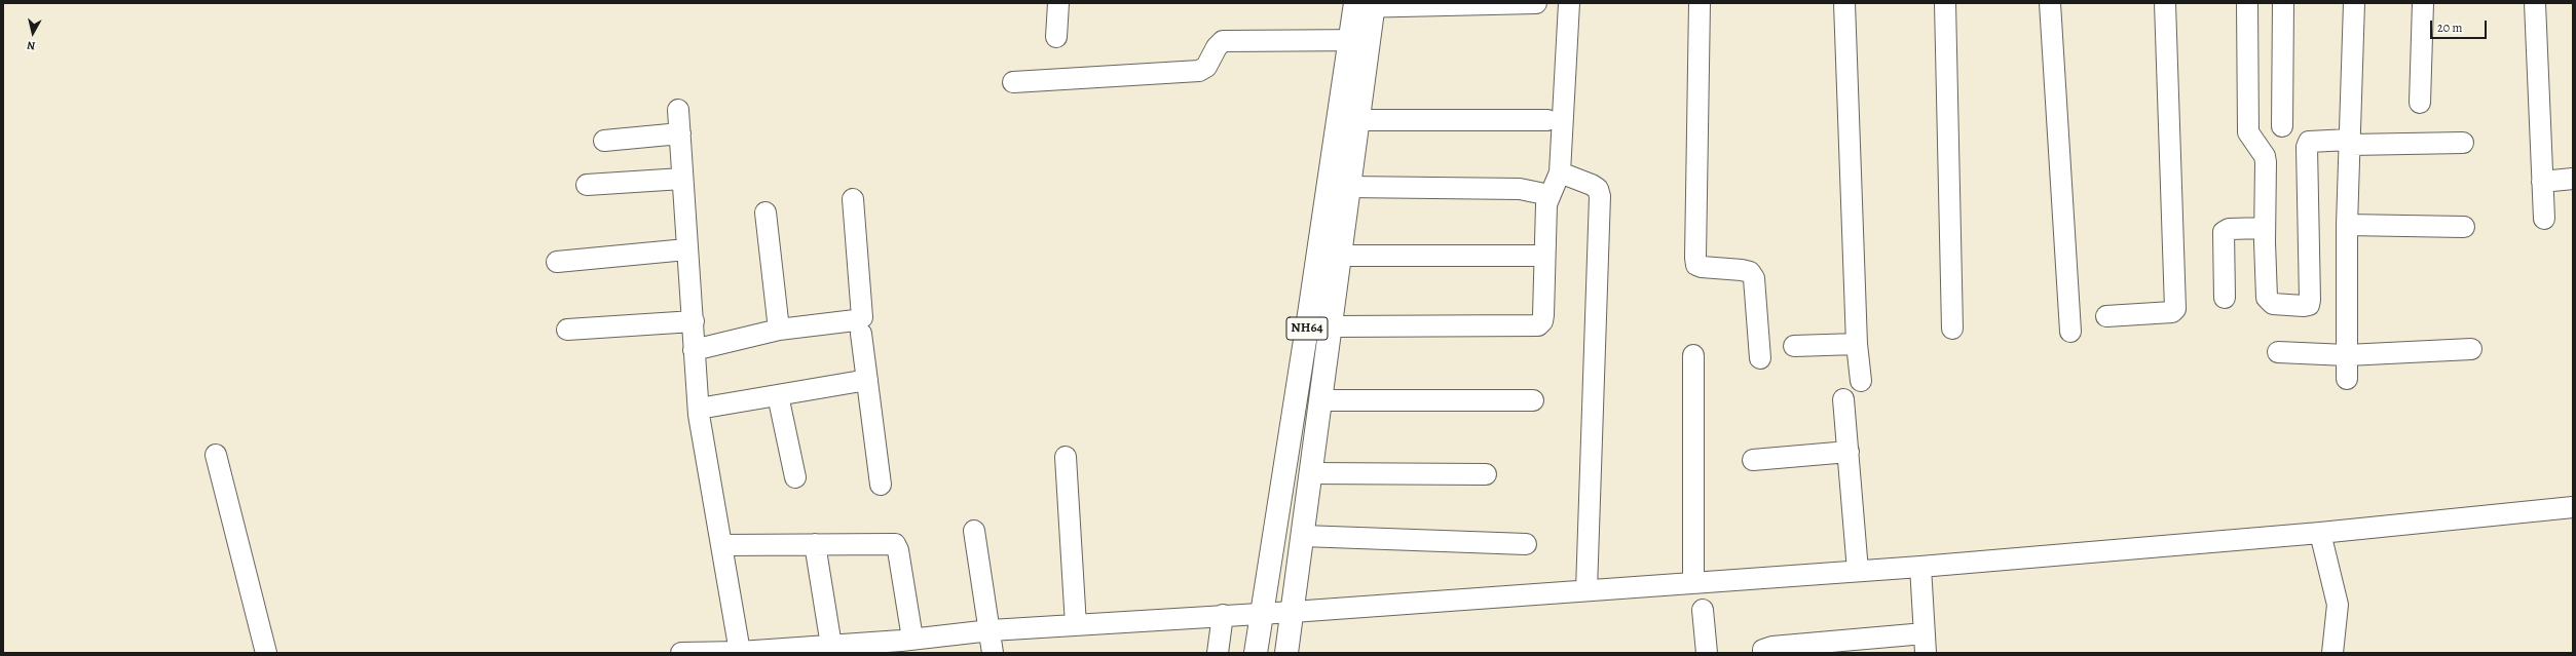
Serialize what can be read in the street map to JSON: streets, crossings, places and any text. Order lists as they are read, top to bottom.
{
  "streets": {
    "highway": ["NH64"]
  },
  "scale_bar": "20 m",
  "north": "bottom"
}
